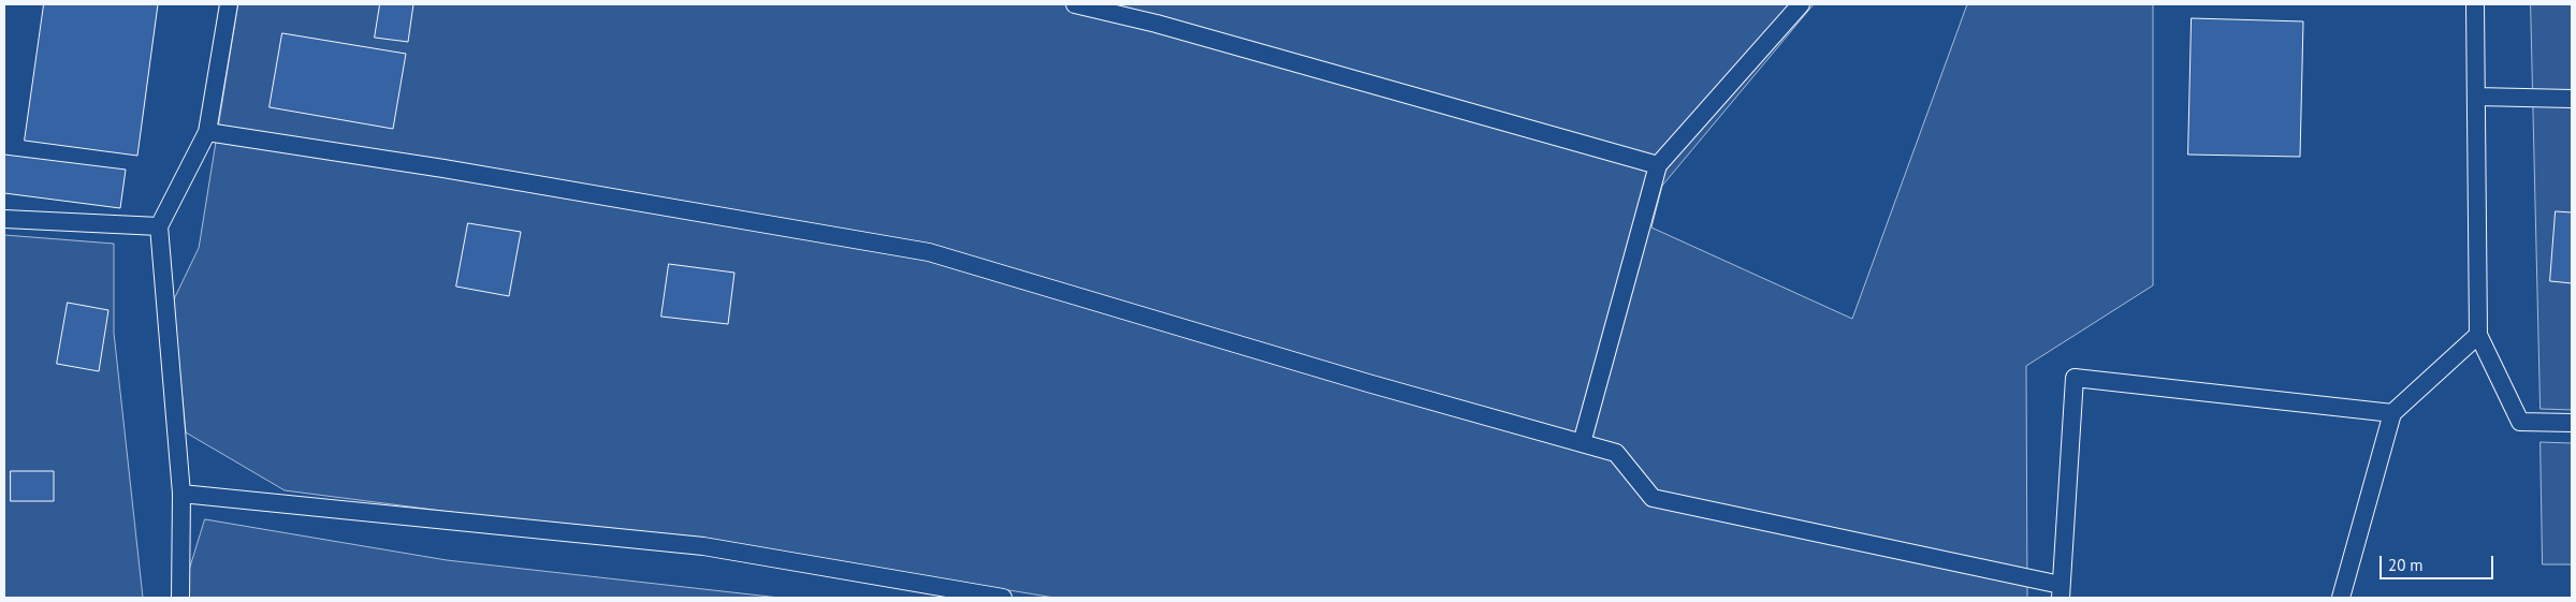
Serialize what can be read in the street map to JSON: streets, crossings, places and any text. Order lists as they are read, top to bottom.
{
  "scale_bar": "20 m"
}
